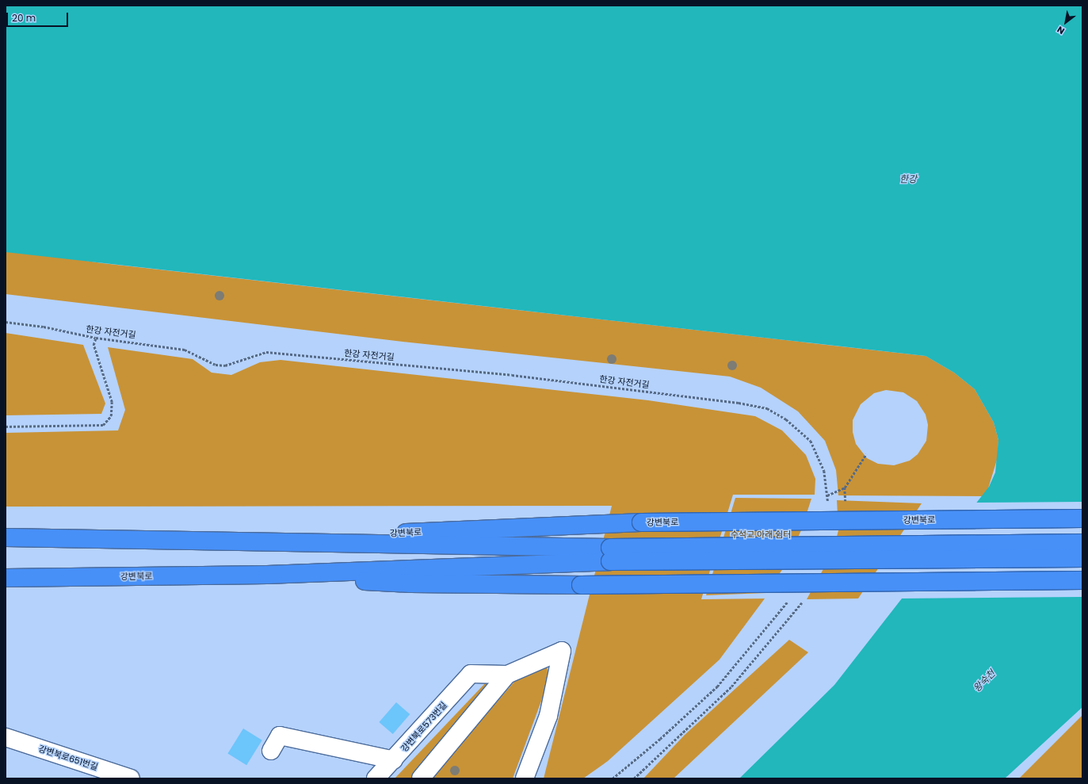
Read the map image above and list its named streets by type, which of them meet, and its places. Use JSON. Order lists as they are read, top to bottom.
{
  "streets": {
    "highway": ["강변북로"],
    "street": ["강변북로573번길", "강변북로651번길"],
    "path": ["한강 자전거길"]
  },
  "water": ["한강", "왕숙천"],
  "parks": ["수석교 아래 쉼터"],
  "scale_bar": "20 m",
  "north": "bottom left"
}
